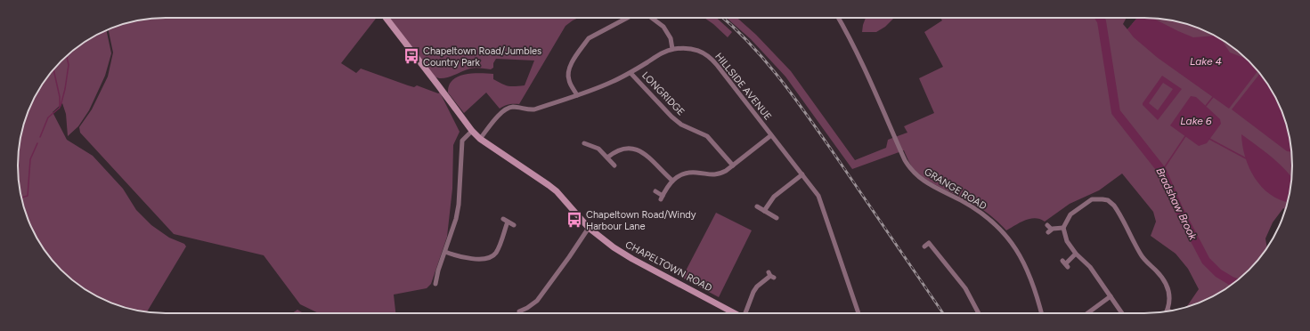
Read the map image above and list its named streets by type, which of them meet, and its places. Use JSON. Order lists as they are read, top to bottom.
{
  "streets": {
    "main road": ["CHAPELTOWN ROAD"],
    "street": ["HILLSIDE AVENUE", "LONGRIDGE", "GRANGE ROAD"]
  },
  "crossings": [
    ["HILLSIDE AVENUE", "LONGRIDGE"],
    ["HILLSIDE AVENUE", "CHAPELTOWN ROAD"]
  ],
  "water": ["Lake 4", "Lake 6", "Bradshaw Brook"],
  "places": {
    "bus stop": ["Chapeltown Road/Jumbles Country Park", "Chapeltown Road/Windy Harbour Lane"]
  }
}
